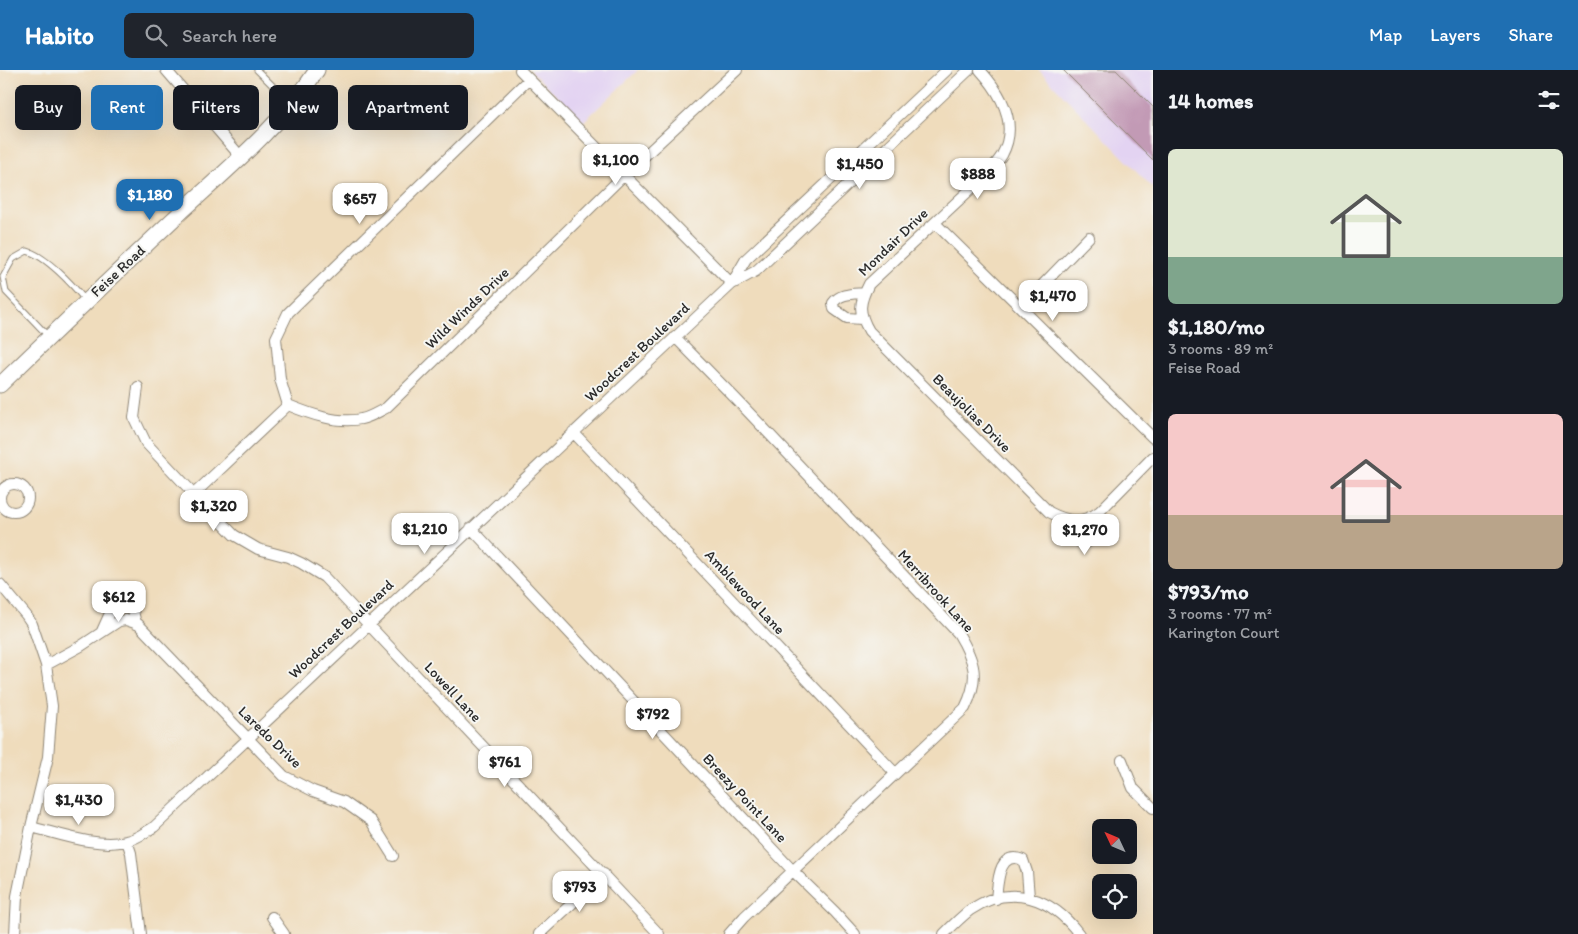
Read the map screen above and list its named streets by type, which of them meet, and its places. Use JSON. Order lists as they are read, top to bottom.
{
  "streets": {
    "main road": ["Feise Road"],
    "street": [
      "Mondair Drive",
      "Wild Winds Drive",
      "Woodcrest Boulevard",
      "Beaujolias Drive",
      "Merribrook Lane",
      "Amblewood Lane",
      "Lowell Lane",
      "Laredo Drive",
      "Breezy Point Lane"
    ]
  },
  "crossings": [
    ["Mondair Drive", "Beaujolias Drive"],
    ["Woodcrest Boulevard", "Merribrook Lane"],
    ["Woodcrest Boulevard", "Amblewood Lane"],
    ["Woodcrest Boulevard", "Lowell Lane"],
    ["Woodcrest Boulevard", "Laredo Drive"],
    ["Woodcrest Boulevard", "Breezy Point Lane"],
    ["Merribrook Lane", "Amblewood Lane"],
    ["Merribrook Lane", "Breezy Point Lane"]
  ],
  "north": "top left",
  "page": {
    "header": "Habito",
    "search": "Search here",
    "nav": ["Map", "Layers", "Share"],
    "heading": "14 homes",
    "chip": [
      "Buy",
      "Rent",
      "Filters",
      "New",
      "Apartment"
    ],
    "list": [
      {
        "name": "$1,180/mo",
        "note": "3 rooms · 89 m² · Feise Road"
      },
      {
        "name": "$793/mo",
        "note": "3 rooms · 77 m² · Karington Court"
      }
    ],
    "price": [
      "$1,100",
      "$1,450",
      "$888",
      "$1,180",
      "$657",
      "$1,470",
      "$1,320",
      "$1,210",
      "$1,270",
      "$612",
      "$792",
      "$761",
      "$1,430",
      "$793"
    ]
  }
}
